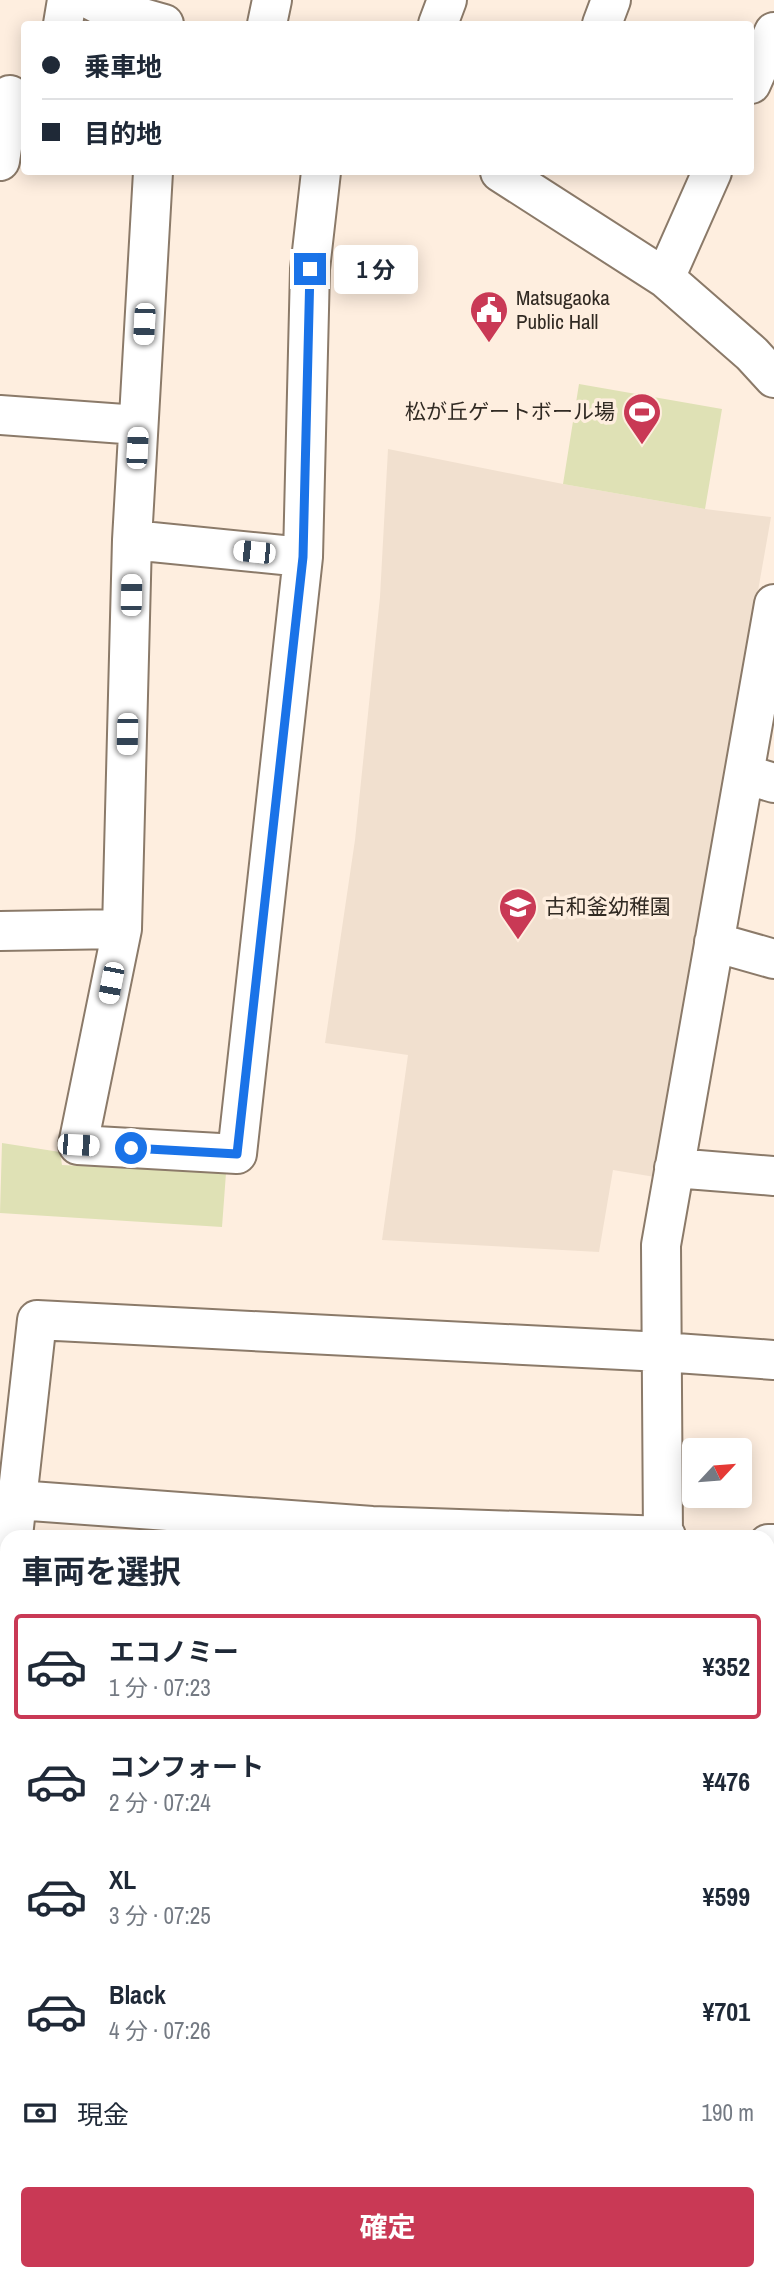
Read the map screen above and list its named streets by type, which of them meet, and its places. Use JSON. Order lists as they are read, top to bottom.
{
  "places": {
    "public building": ["Matsugaoka Public Hall"],
    "sports": ["松が丘ゲートボール場"],
    "school or university": ["古和釜幼稚園"]
  },
  "north": "top right",
  "page": {
    "banner": ["乗車地", "目的地"],
    "bubble": "1 分",
    "heading": "車両を選択",
    "list": [
      {
        "name": "エコノミー",
        "note": "1 分 · 07:23",
        "value": "¥352"
      },
      {
        "name": "コンフォート",
        "note": "2 分 · 07:24",
        "value": "¥476"
      },
      {
        "name": "XL",
        "note": "3 分 · 07:25",
        "value": "¥599"
      },
      {
        "name": "Black",
        "note": "4 分 · 07:26",
        "value": "¥701"
      }
    ],
    "pay": ["現金", "190 m"],
    "buttons": "確定"
  }
}
